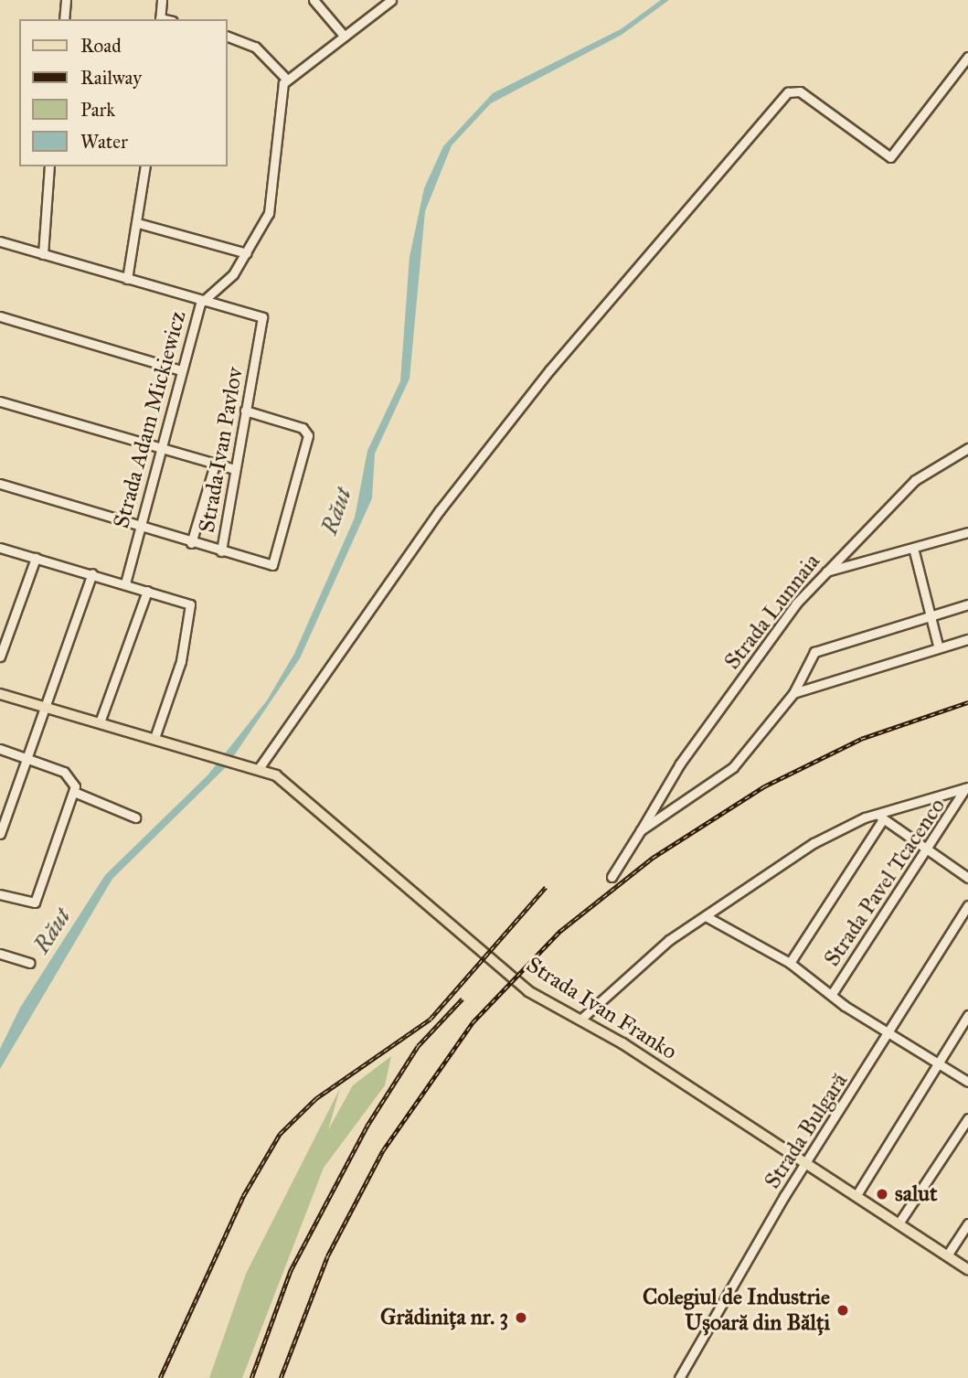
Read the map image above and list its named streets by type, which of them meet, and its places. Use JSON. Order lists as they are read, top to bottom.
{
  "streets": {
    "main road": ["Strada Ivan Franko"],
    "street": [
      "Strada Adam Mickiewicz",
      "Strada Ivan Pavlov",
      "Strada Lunnaia",
      "Strada Pavel Tcacenco",
      "Strada Bulgară"
    ]
  },
  "crossings": [
    ["Strada Adam Mickiewicz", "Strada Ivan Pavlov"],
    ["Strada Ivan Franko", "Strada Bulgară"]
  ],
  "water": ["Răut"],
  "places": ["salut", "Colegiul de Industrie Ușoară din Bălți", "Grădinița nr. 3"],
  "legend": [
    "Road",
    "Railway",
    "Park",
    "Water"
  ]
}
